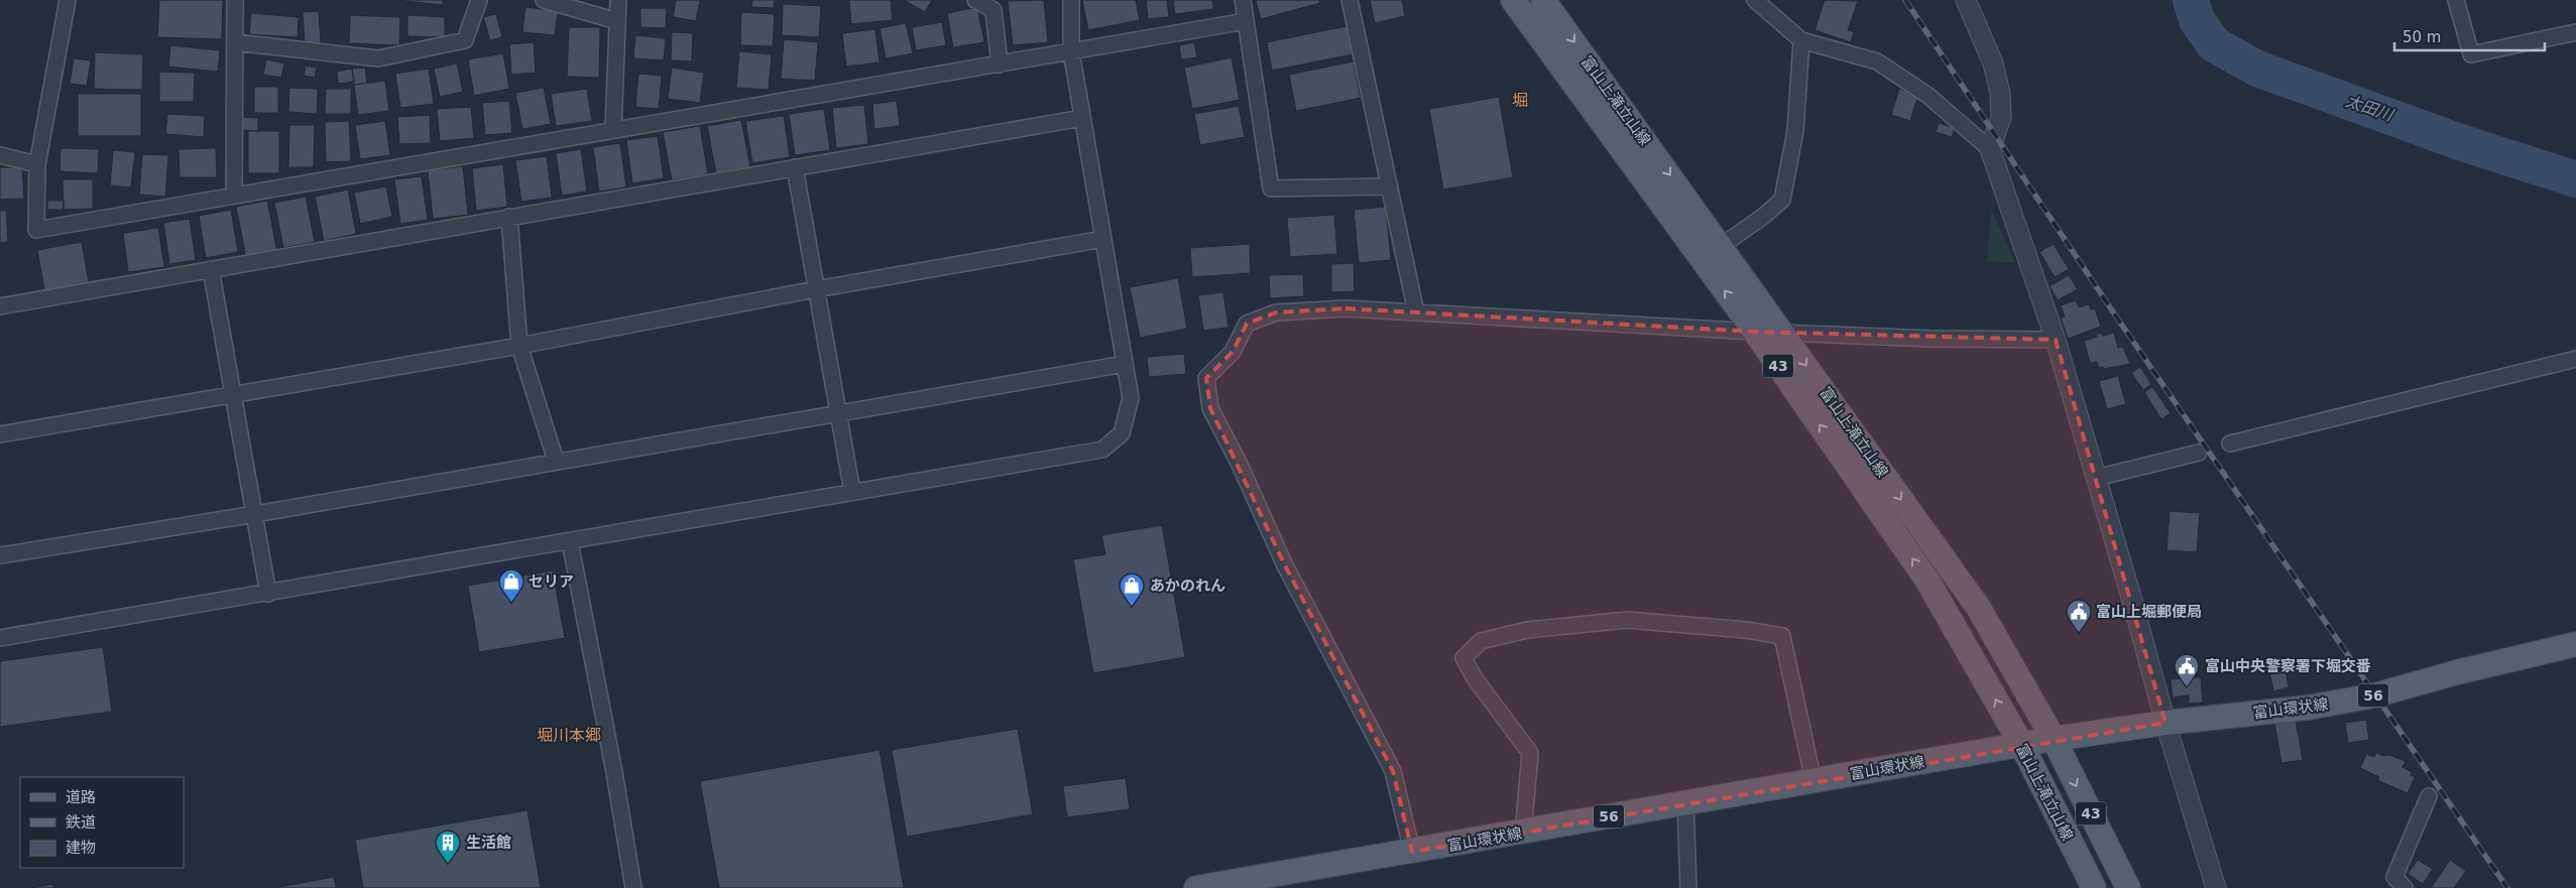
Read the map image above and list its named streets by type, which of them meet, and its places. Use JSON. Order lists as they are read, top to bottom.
{
  "streets": {
    "main road": [
      "富山上滝立山線",
      "43",
      "56",
      "富山環状線"
    ]
  },
  "crossings": [
    ["富山上滝立山線", "富山環状線"]
  ],
  "districts": ["堀", "堀川本郷"],
  "water": ["太田川"],
  "places": {
    "shop": ["セリア", "あかのれん"],
    "public building": ["富山上堀郵便局", "富山中央警察署下堀交番"],
    "building": ["生活館"]
  },
  "legend": ["道路", "鉄道", "建物"],
  "scale_bar": "50 m"
}
